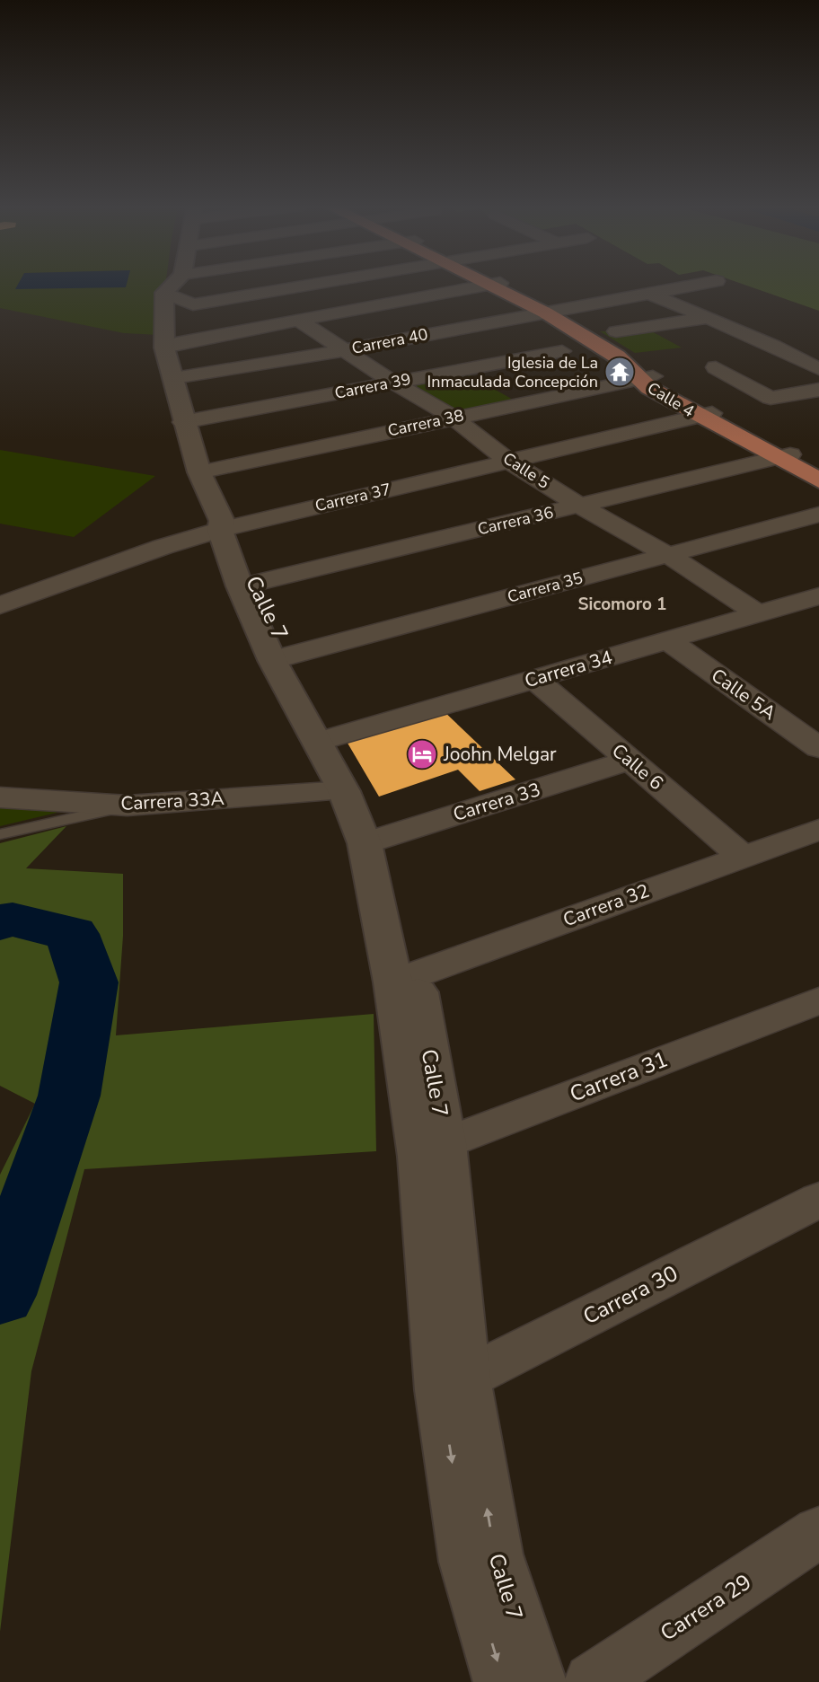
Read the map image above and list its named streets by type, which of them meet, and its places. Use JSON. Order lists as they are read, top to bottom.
{
  "streets": {
    "main road": ["Calle 4"],
    "street": [
      "Carrera 40",
      "Carrera 39",
      "Carrera 38",
      "Calle 5",
      "Carrera 37",
      "Carrera 36",
      "Carrera 35",
      "Calle 7",
      "Carrera 34",
      "Calle 5A",
      "Calle 6",
      "Carrera 33A",
      "Carrera 33",
      "Carrera 32",
      "Carrera 31",
      "Carrera 30",
      "Carrera 29"
    ]
  },
  "crossings": [
    ["Carrera 40", "Calle 4"],
    ["Carrera 40", "Calle 5"],
    ["Carrera 40", "Calle 7"],
    ["Carrera 39", "Calle 5"],
    ["Carrera 39", "Calle 7"],
    ["Calle 4", "Carrera 38"],
    ["Calle 4", "Carrera 37"],
    ["Calle 4", "Carrera 36"],
    ["Carrera 38", "Calle 5"],
    ["Carrera 38", "Calle 7"],
    ["Calle 5", "Carrera 37"],
    ["Calle 5", "Carrera 36"],
    ["Calle 5", "Carrera 35"],
    ["Calle 5", "Carrera 34"],
    ["Carrera 37", "Calle 7"],
    ["Carrera 36", "Calle 7"],
    ["Carrera 35", "Calle 7"],
    ["Calle 7", "Carrera 34"],
    ["Calle 7", "Carrera 33A"],
    ["Calle 7", "Carrera 33"],
    ["Calle 7", "Carrera 32"],
    ["Calle 7", "Carrera 31"],
    ["Calle 7", "Carrera 30"],
    ["Carrera 34", "Calle 5A"],
    ["Carrera 34", "Calle 6"],
    ["Calle 6", "Carrera 33"],
    ["Calle 6", "Carrera 32"]
  ],
  "districts": ["Sicomoro 1"],
  "places": {
    "temple": ["Iglesia de La Inmaculada Concepción"],
    "hotel": ["Joohn Melgar"]
  }
}
